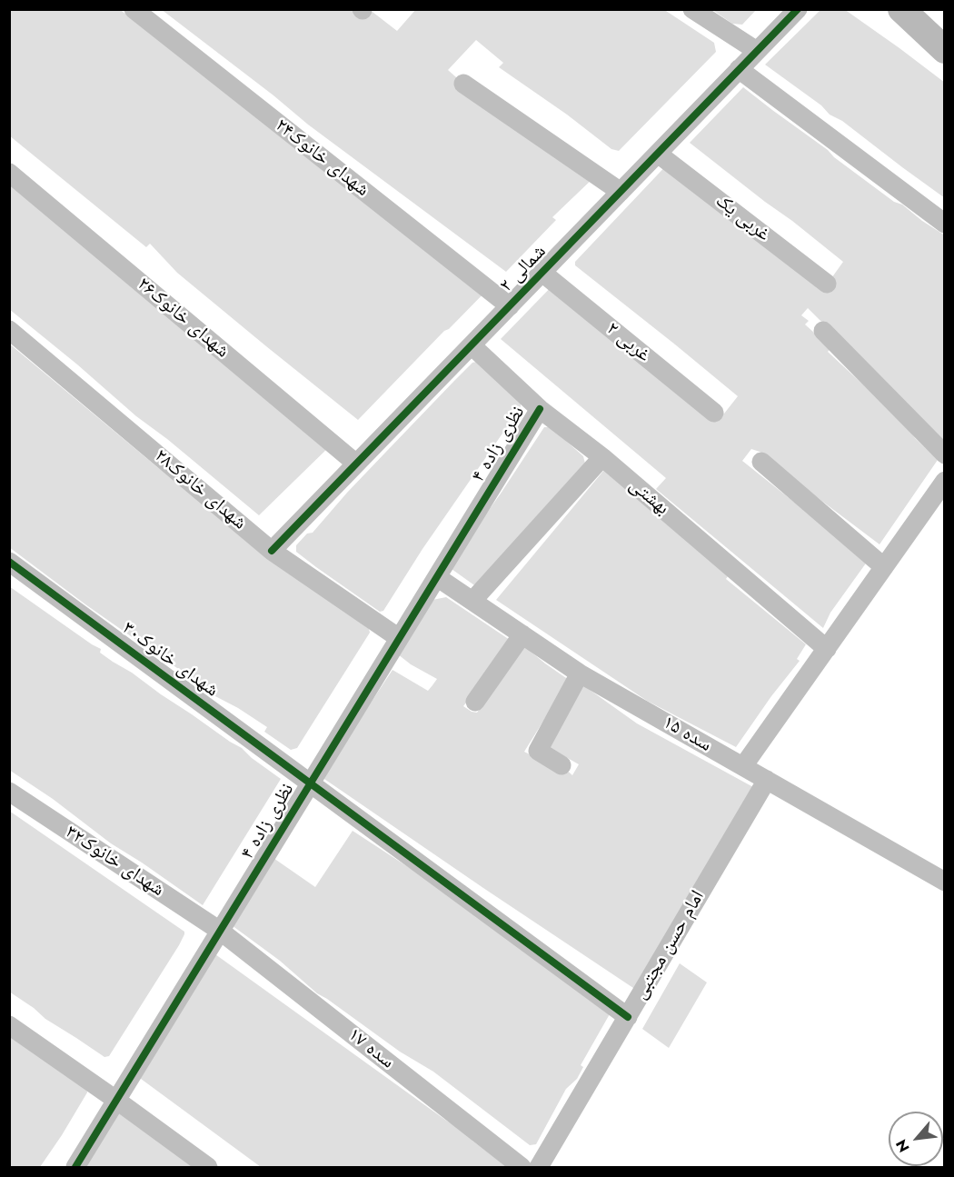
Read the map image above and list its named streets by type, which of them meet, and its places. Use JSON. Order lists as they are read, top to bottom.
{
  "streets": {
    "street": [
      "شهدای خانوک۲۴",
      "غربی یک",
      "شمالی ۲",
      "شهدای خانوک۲۶",
      "۲ غربی",
      "نظری زاده ۴",
      "شهدای خانوک۲۸",
      "بهشتی",
      "شهدای خانوک۳۰",
      "سده ۱۵",
      "شهدای خانوک۳۲",
      "امام حسن مجتبی",
      "سده ۱۷"
    ]
  },
  "crossings": [
    ["شهدای خانوک۲۴", "شمالی ۲"],
    ["غربی یک", "شمالی ۲"],
    ["شمالی ۲", "شهدای خانوک۲۶"],
    ["شمالی ۲", "۲ غربی"],
    ["شمالی ۲", "شهدای خانوک۲۸"],
    ["شمالی ۲", "بهشتی"],
    ["نظری زاده ۴", "شهدای خانوک۲۸"],
    ["نظری زاده ۴", "بهشتی"],
    ["نظری زاده ۴", "شهدای خانوک۳۰"],
    ["نظری زاده ۴", "سده ۱۵"],
    ["نظری زاده ۴", "شهدای خانوک۳۲"],
    ["نظری زاده ۴", "سده ۱۷"],
    ["شهدای خانوک۳۰", "امام حسن مجتبی"],
    ["سده ۱۵", "امام حسن مجتبی"],
    ["شهدای خانوک۳۲", "سده ۱۷"]
  ],
  "north": "bottom left"
}
